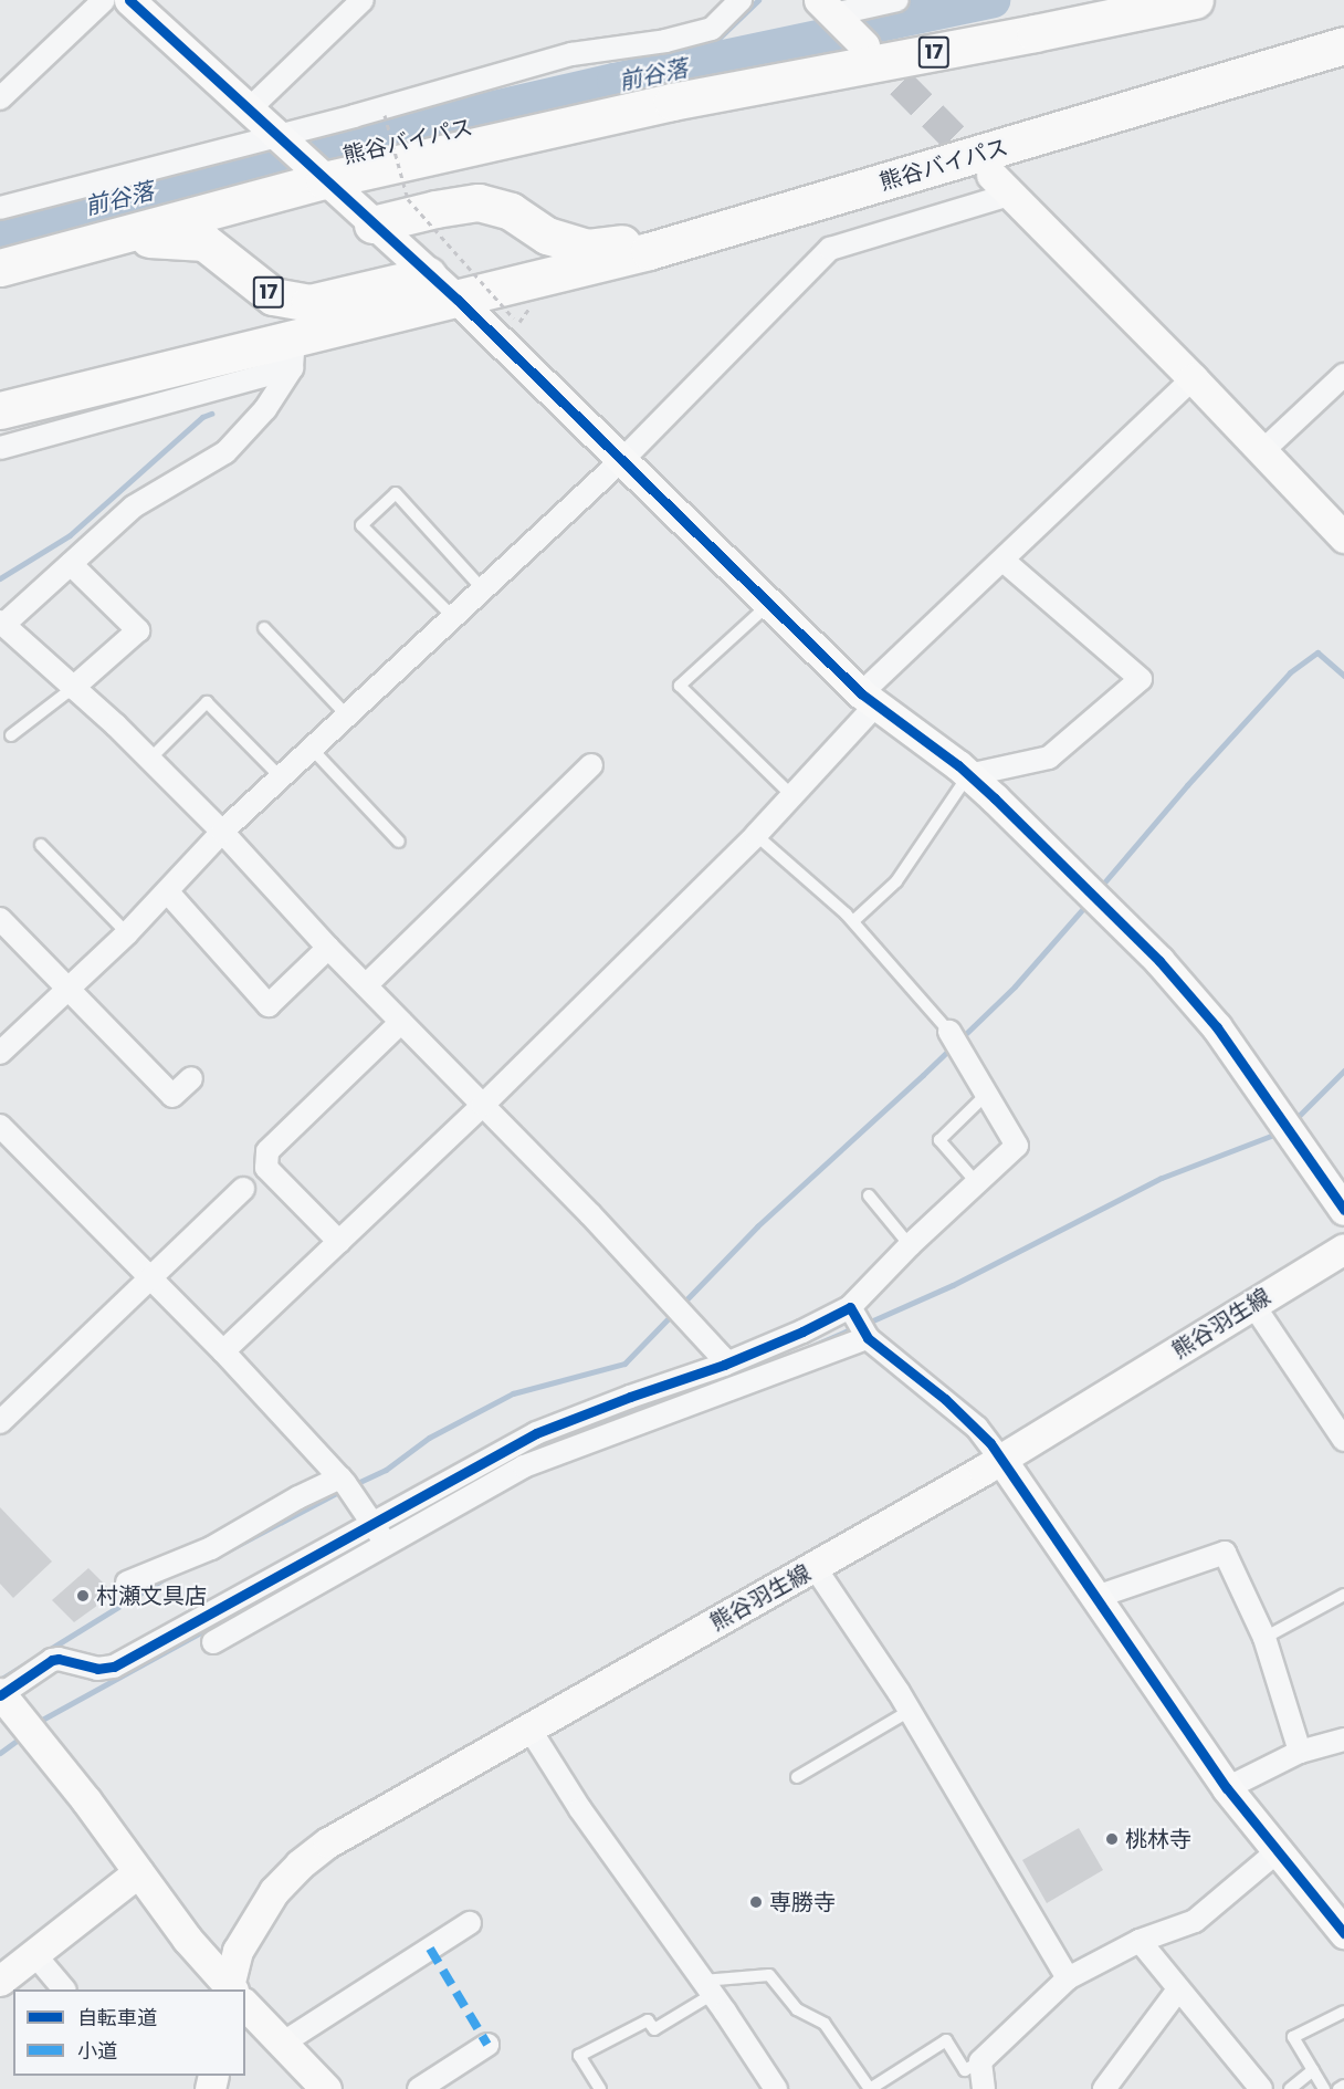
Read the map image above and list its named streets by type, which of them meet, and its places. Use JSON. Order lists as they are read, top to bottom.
{
  "streets": {
    "highway": ["17", "熊谷バイパス"],
    "street": ["熊谷羽生線"]
  },
  "crossings": [
    ["17", "熊谷バイパス"]
  ],
  "water": ["前谷落"],
  "places": ["村瀬文具店", "桃林寺", "専勝寺"],
  "legend": ["自転車道", "小道"]
}
